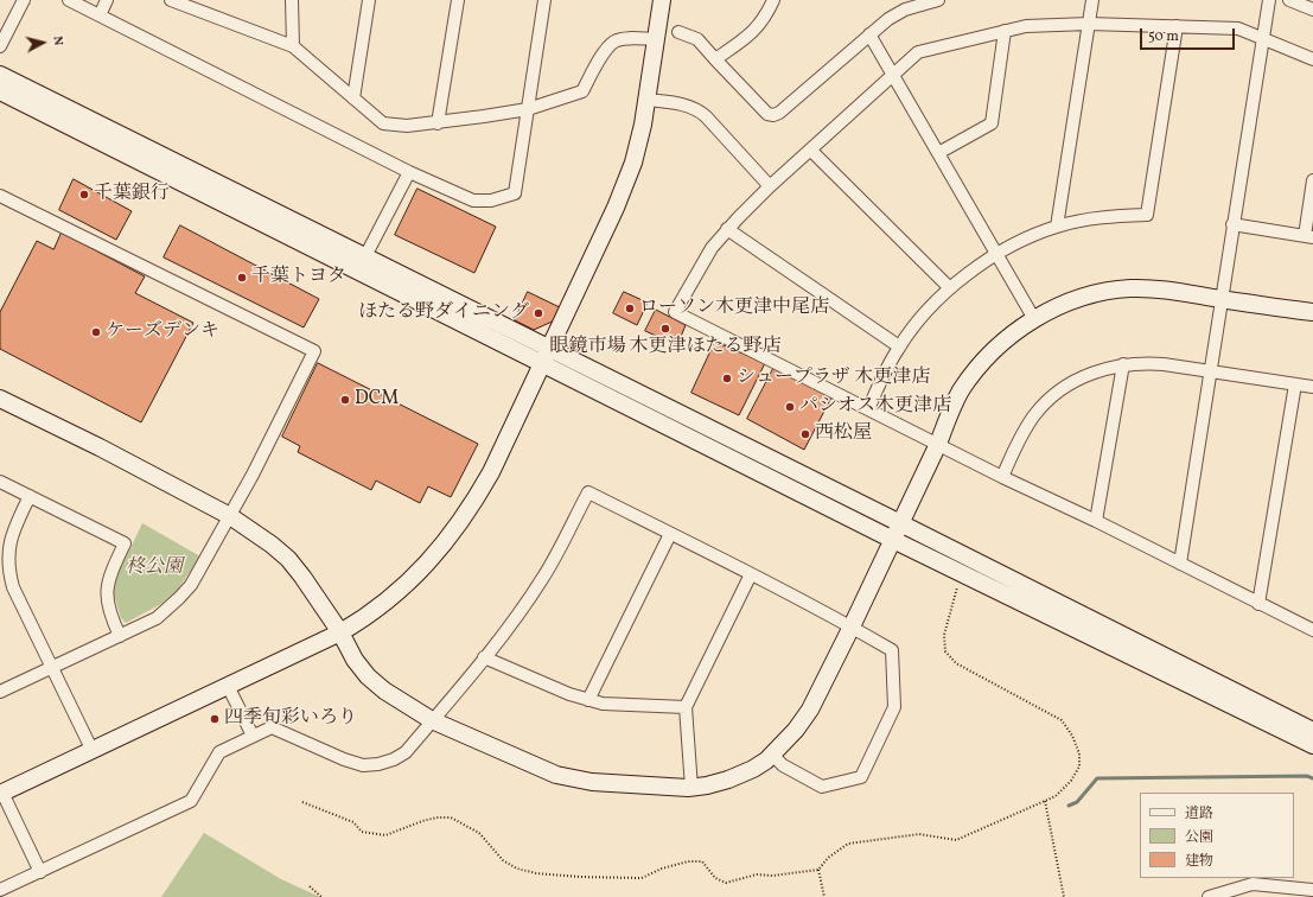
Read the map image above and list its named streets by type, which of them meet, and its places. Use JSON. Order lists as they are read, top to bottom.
{
  "parks": ["柊公園"],
  "places": [
    "千葉銀行",
    "千葉トヨタ",
    "ローソン木更津中尾店",
    "ほたる野ダイニング",
    "眼鏡市場 木更津ほたる野店",
    "ケーズデンキ",
    "シュープラザ 木更津店",
    "DCM",
    "パシオス木更津店",
    "西松屋",
    "四季旬彩いろり"
  ],
  "legend": ["道路", "公園", "建物"],
  "scale_bar": "50 m",
  "north": "right"
}
